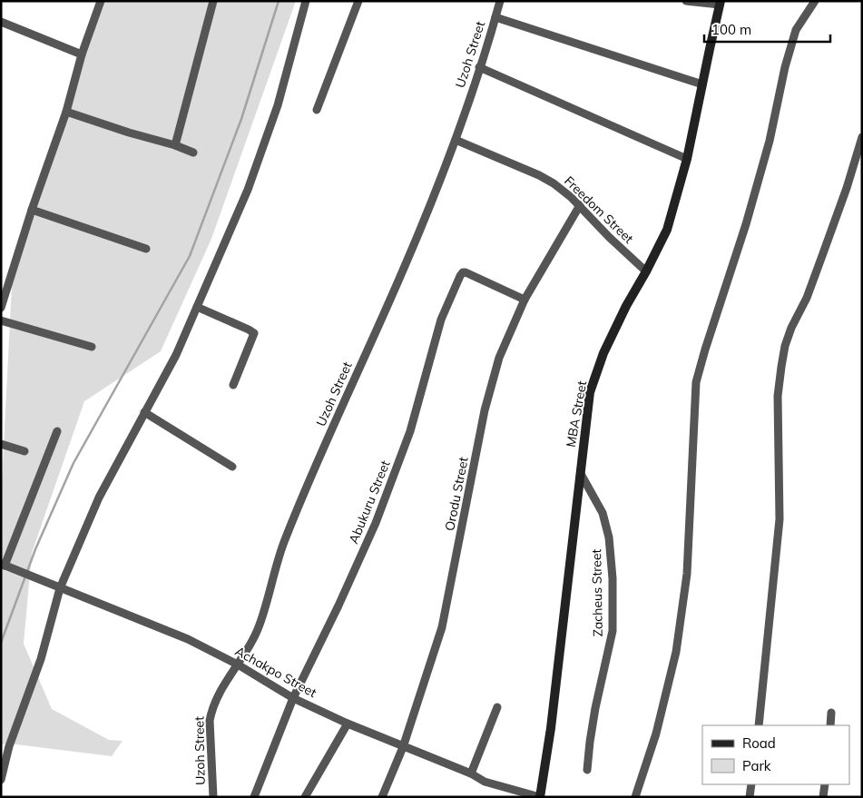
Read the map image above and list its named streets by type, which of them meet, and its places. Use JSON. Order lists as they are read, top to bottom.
{
  "streets": {
    "street": [
      "Uzoh Street",
      "Freedom Street",
      "MBA Street",
      "Orodu Street",
      "Abukuru Street",
      "Zacheus Street",
      "Achakpo Street"
    ]
  },
  "crossings": [
    ["Uzoh Street", "Freedom Street"],
    ["Uzoh Street", "Achakpo Street"],
    ["Freedom Street", "MBA Street"],
    ["Freedom Street", "Orodu Street"],
    ["MBA Street", "Zacheus Street"],
    ["MBA Street", "Achakpo Street"],
    ["Orodu Street", "Abukuru Street"],
    ["Orodu Street", "Achakpo Street"],
    ["Abukuru Street", "Achakpo Street"]
  ],
  "legend": ["Road", "Park"],
  "scale_bar": "100 m"
}
